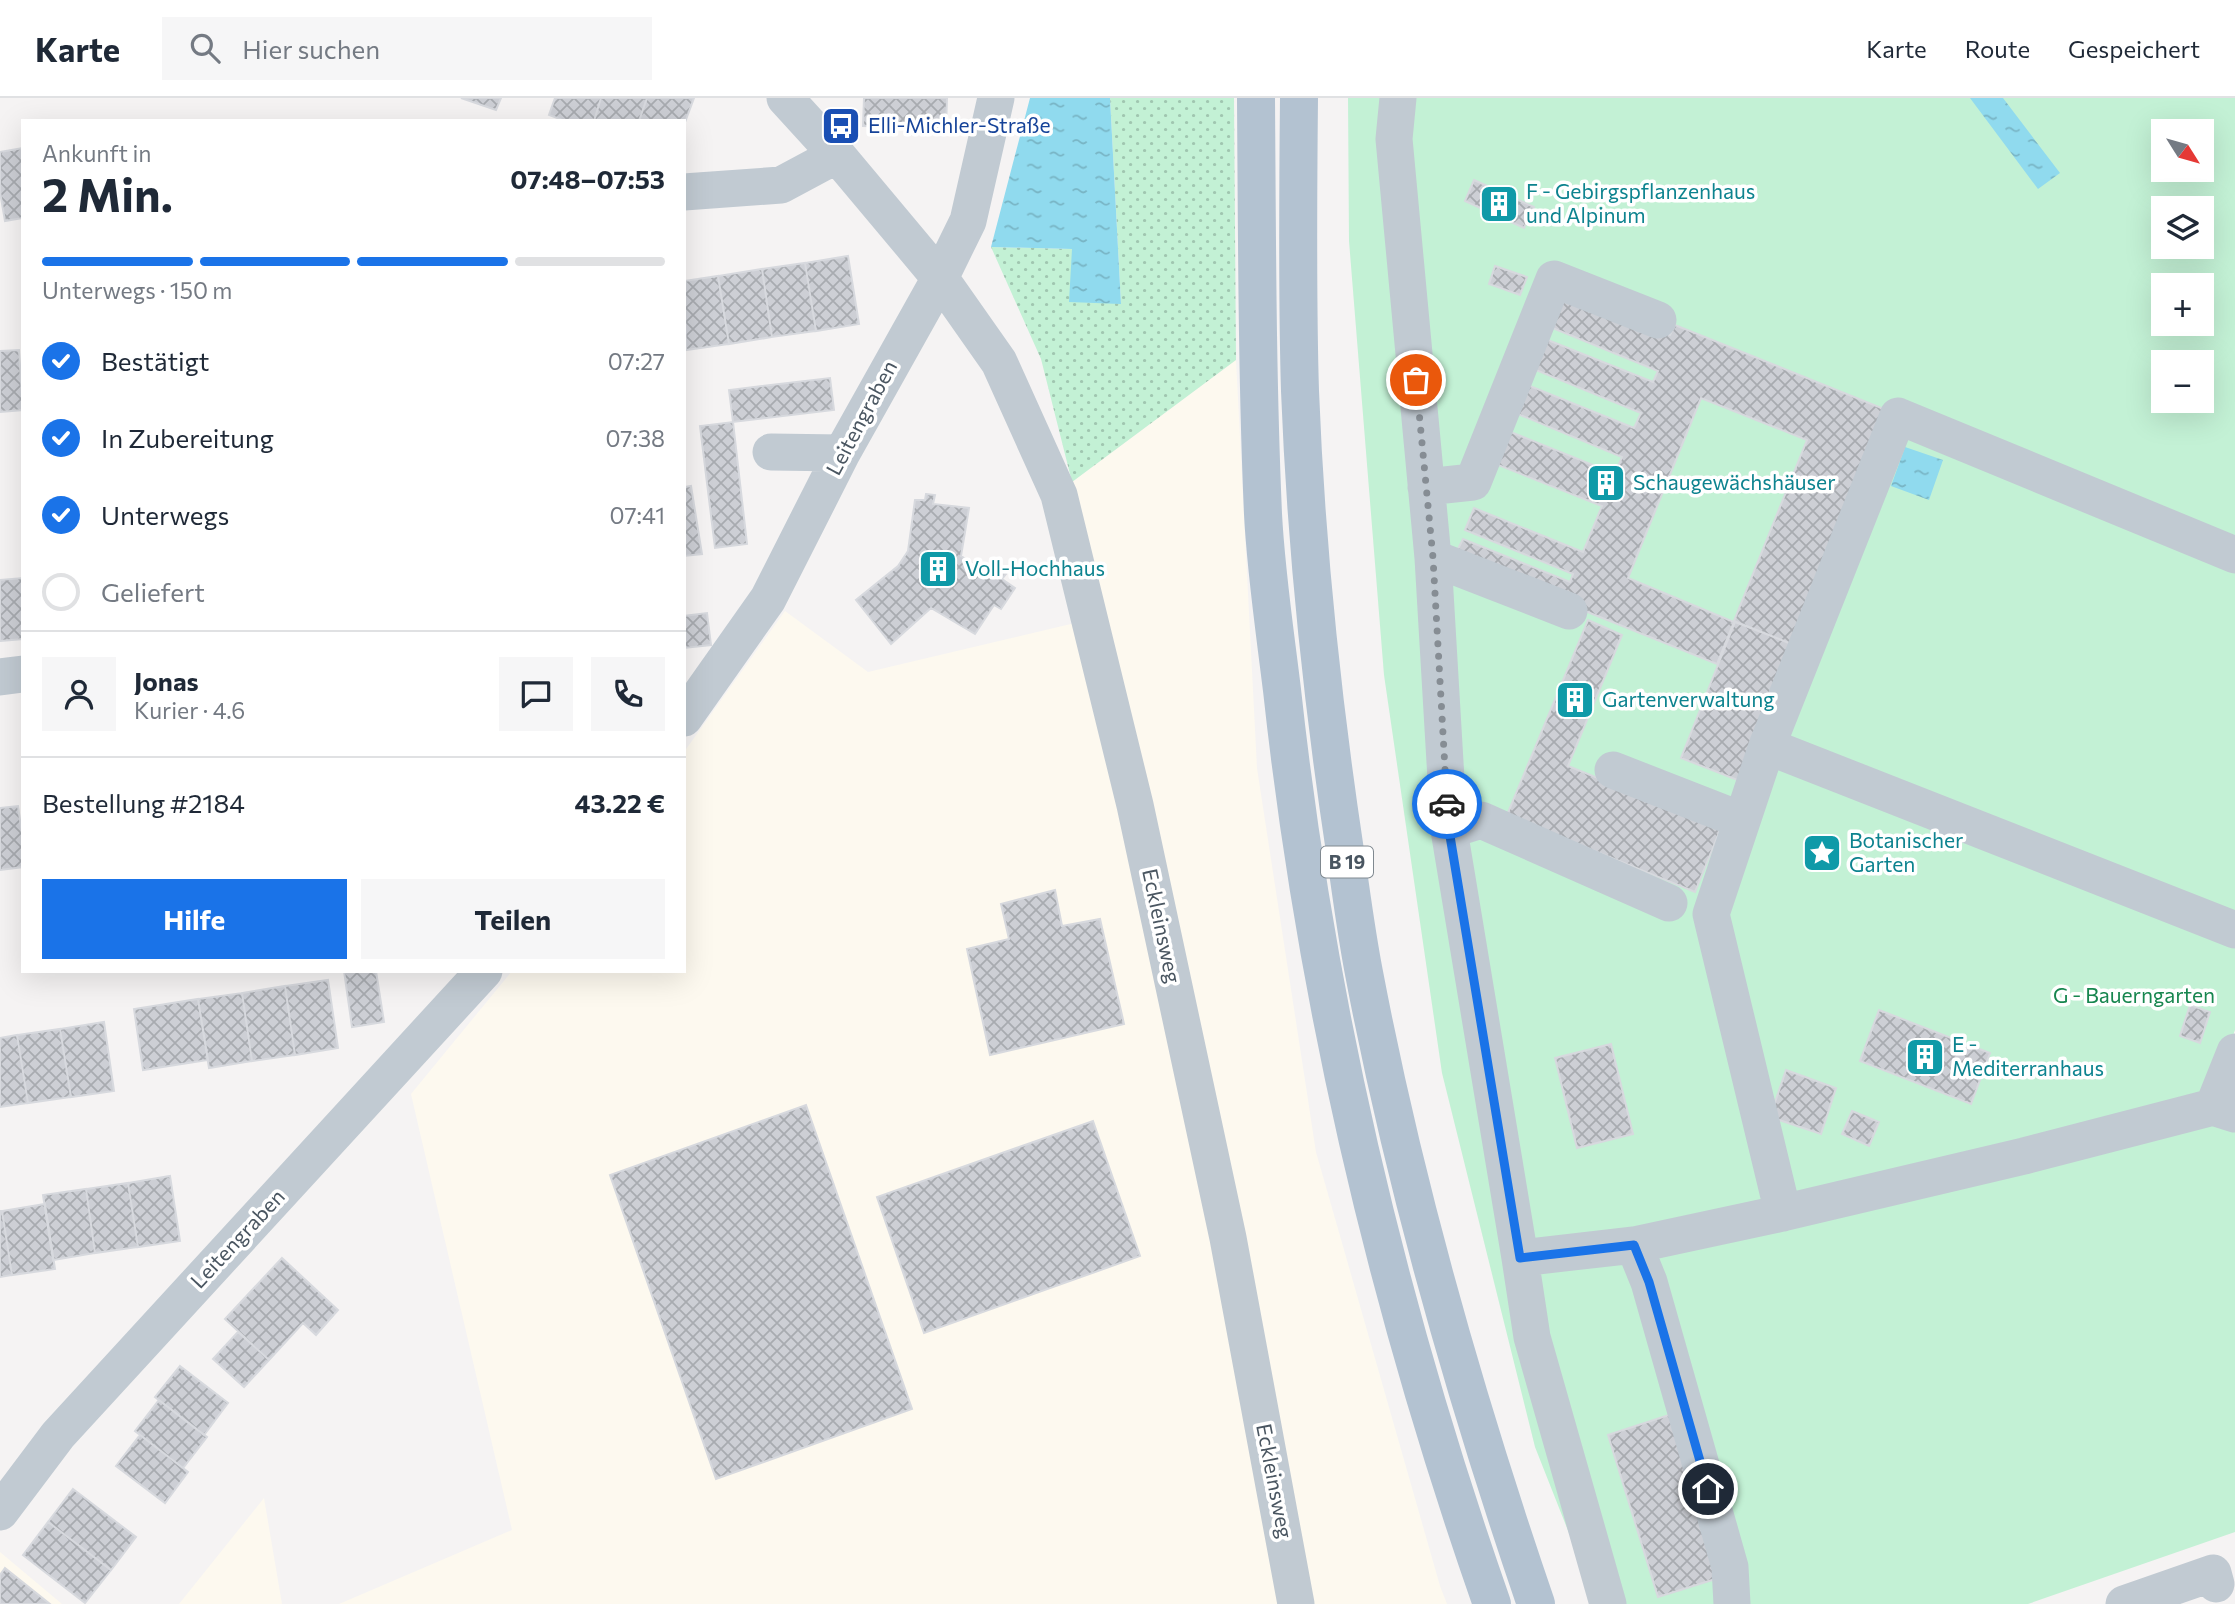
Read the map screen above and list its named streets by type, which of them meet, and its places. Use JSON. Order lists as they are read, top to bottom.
{
  "streets": {
    "main road": ["B 19"],
    "street": ["Leitengraben", "Eckleinsweg"]
  },
  "crossings": [
    ["Leitengraben", "Eckleinsweg"]
  ],
  "parks": ["G - Bauerngarten"],
  "places": {
    "bus stop": ["Elli-Michler-Straße"],
    "building": [
      "F - Gebirgspflanzenhaus und Alpinum",
      "Schaugewächshäuser",
      "Voll-Hochhaus",
      "Gartenverwaltung",
      "E - Mediterranhaus"
    ],
    "place": ["Botanischer Garten"]
  },
  "north": "bottom right",
  "page": {
    "header": "Karte",
    "search": "Hier suchen",
    "nav": ["Karte", "Route", "Gespeichert"],
    "map_buttons": ["+", "−"],
    "heading": ["2 Min.", "Ankunft in", "07:48–07:53"],
    "panel": [
      "Jonas",
      "Kurier · 4.6",
      "Bestellung #2184",
      "43.22 €"
    ],
    "bar": "Unterwegs · 150 m",
    "list": [
      ["Bestätigt", "07:27"],
      ["In Zubereitung", "07:38"],
      ["Unterwegs", "07:41"],
      "Geliefert"
    ],
    "buttons": ["Hilfe", "Teilen"]
  }
}
